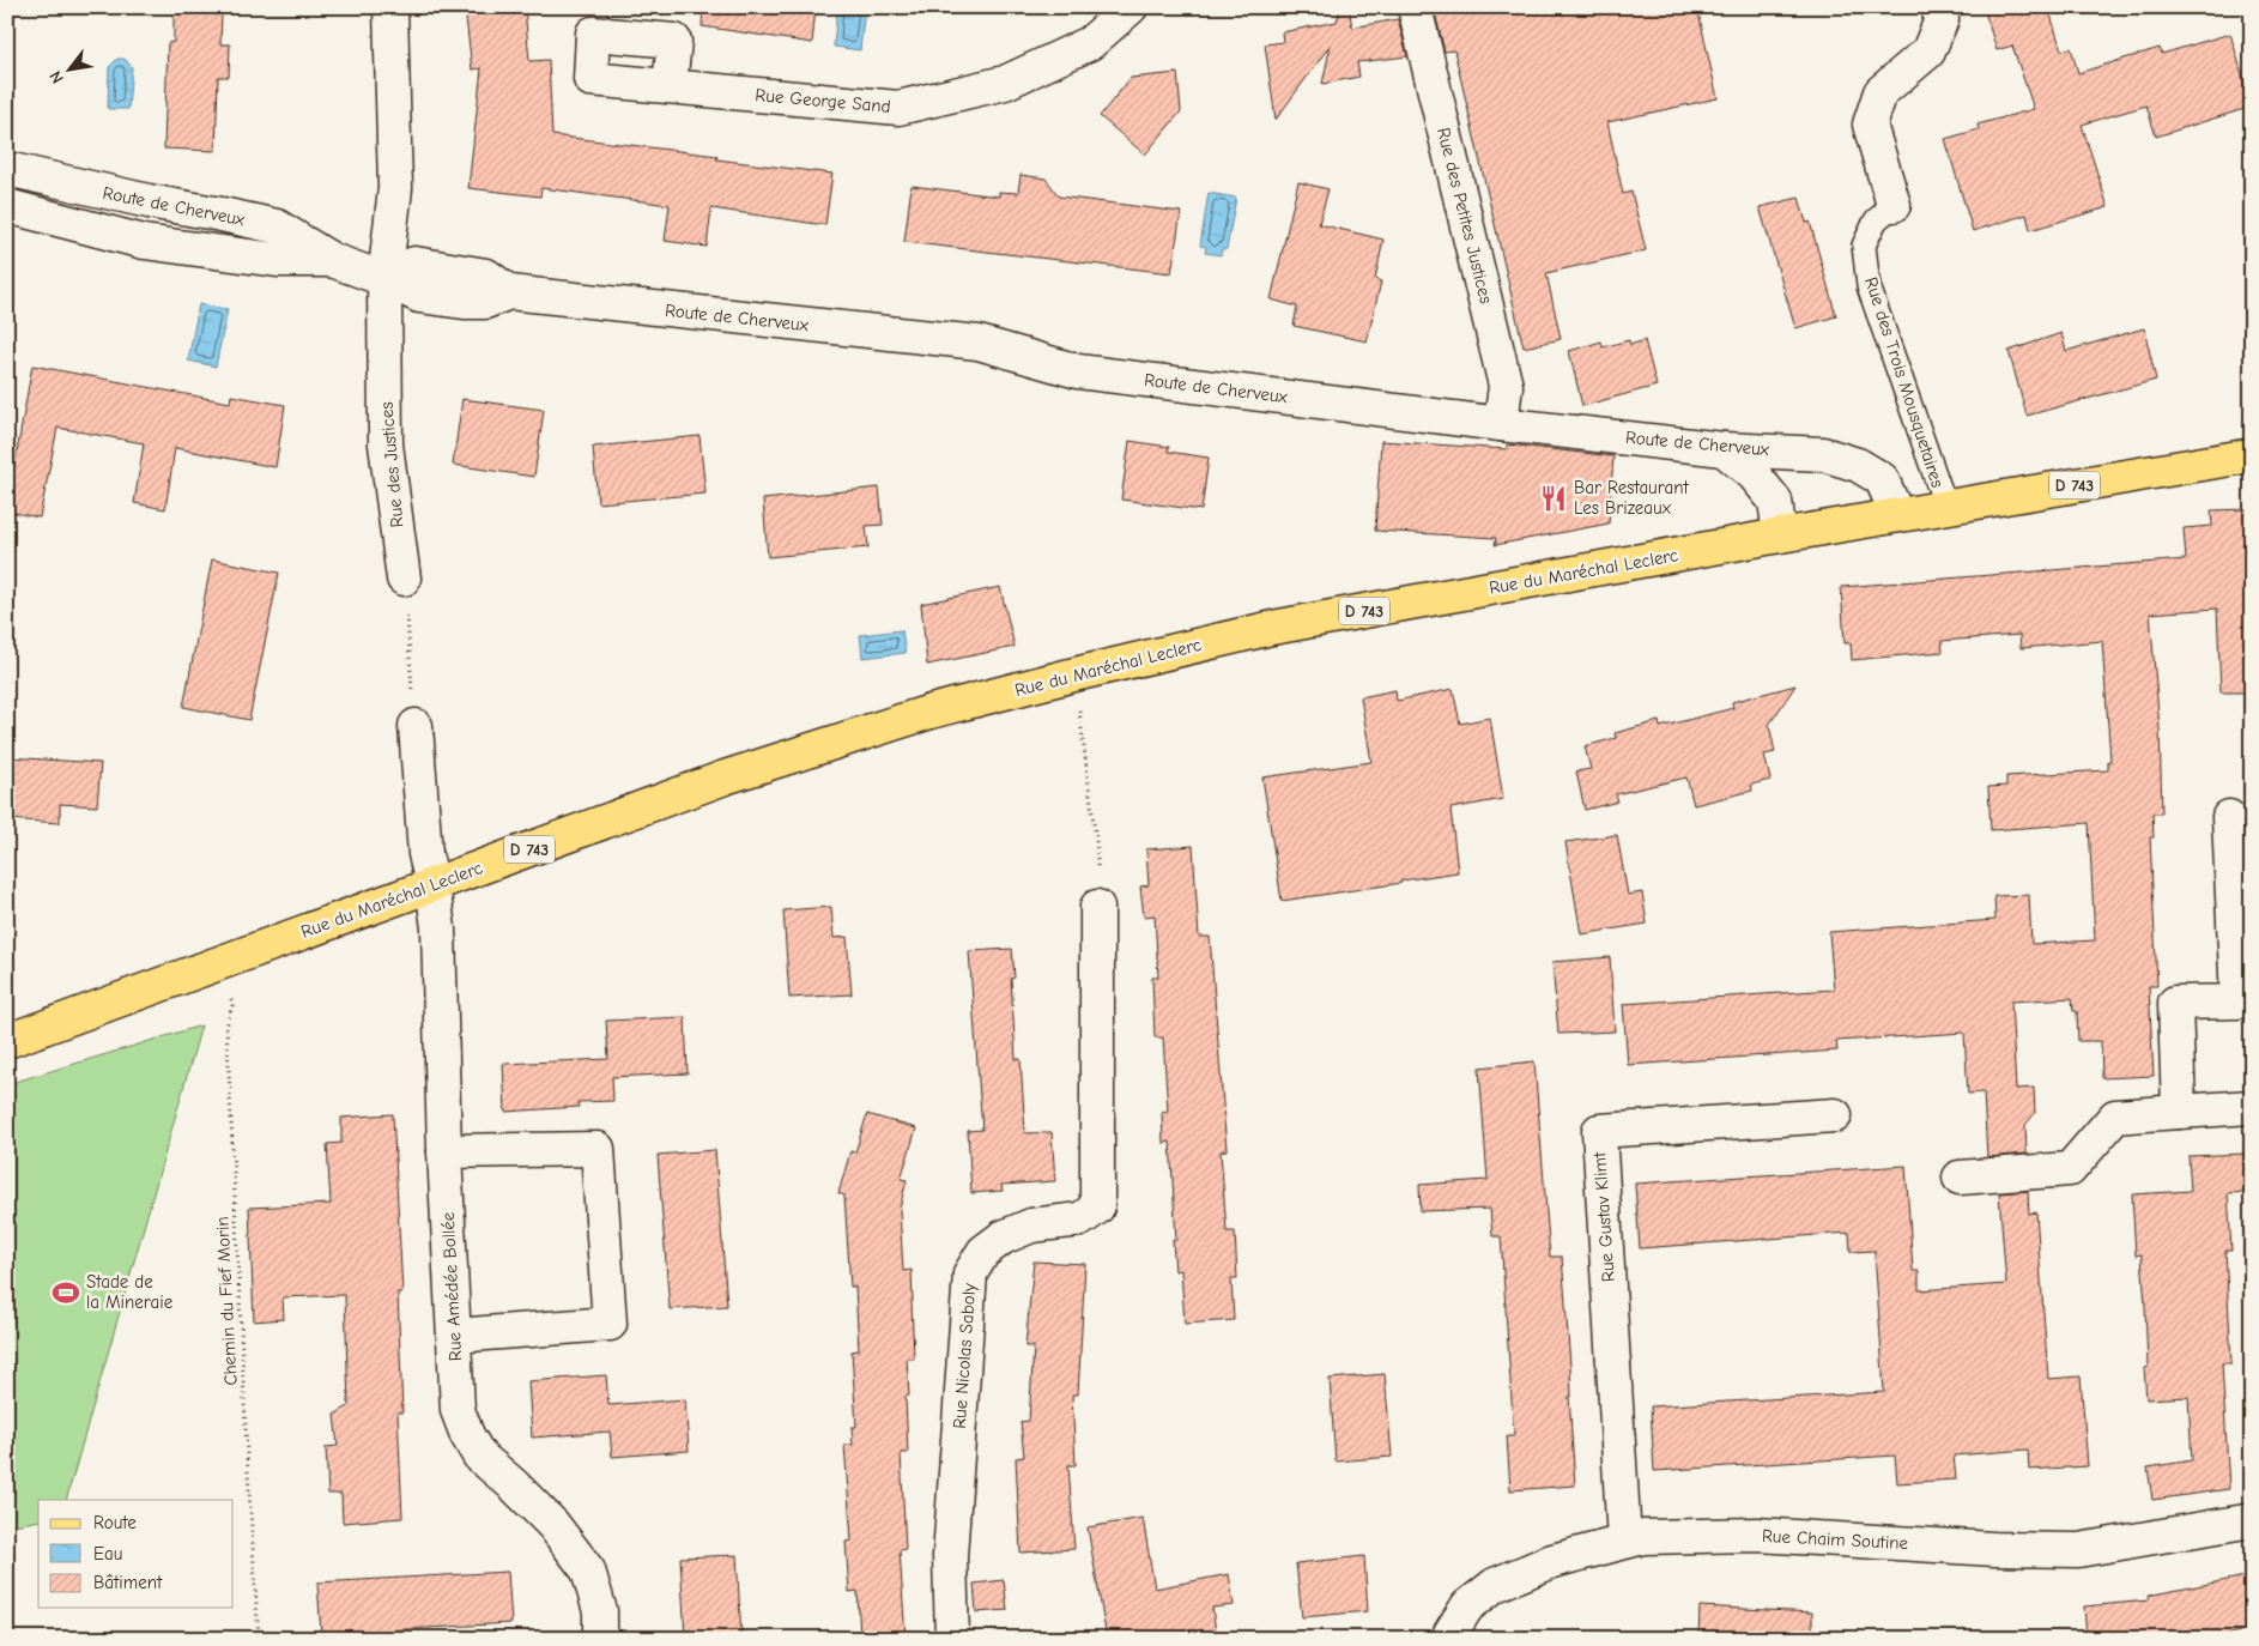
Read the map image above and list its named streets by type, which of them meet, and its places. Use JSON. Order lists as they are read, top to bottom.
{
  "streets": {
    "main road": ["D 743", "Rue du Maréchal Leclerc"],
    "street": [
      "Rue George Sand",
      "Route de Cherveux",
      "Rue des Petites Justices",
      "Rue des Trois Mousquetaires",
      "Rue des Justices",
      "Rue Gustav Klimt",
      "Rue Amédée Bollée",
      "Rue Nicolas Saboly",
      "Rue Chaim Soutine"
    ],
    "path": ["Chemin du Fief Morin"]
  },
  "crossings": [
    ["Route de Cherveux", "Rue des Petites Justices"],
    ["Route de Cherveux", "Rue des Justices"],
    ["Route de Cherveux", "Rue du Maréchal Leclerc"],
    ["Rue des Trois Mousquetaires", "Rue du Maréchal Leclerc"],
    ["Rue du Maréchal Leclerc", "Rue Amédée Bollée"],
    ["Rue du Maréchal Leclerc", "Chemin du Fief Morin"],
    ["Rue Gustav Klimt", "Rue Chaim Soutine"]
  ],
  "places": {
    "restaurant": ["Bar Restaurant Les Brizeaux"],
    "sports": ["Stade de la Mineraie"]
  },
  "legend": ["Route", "Eau", "Bâtiment"],
  "north": "bottom left"
}
